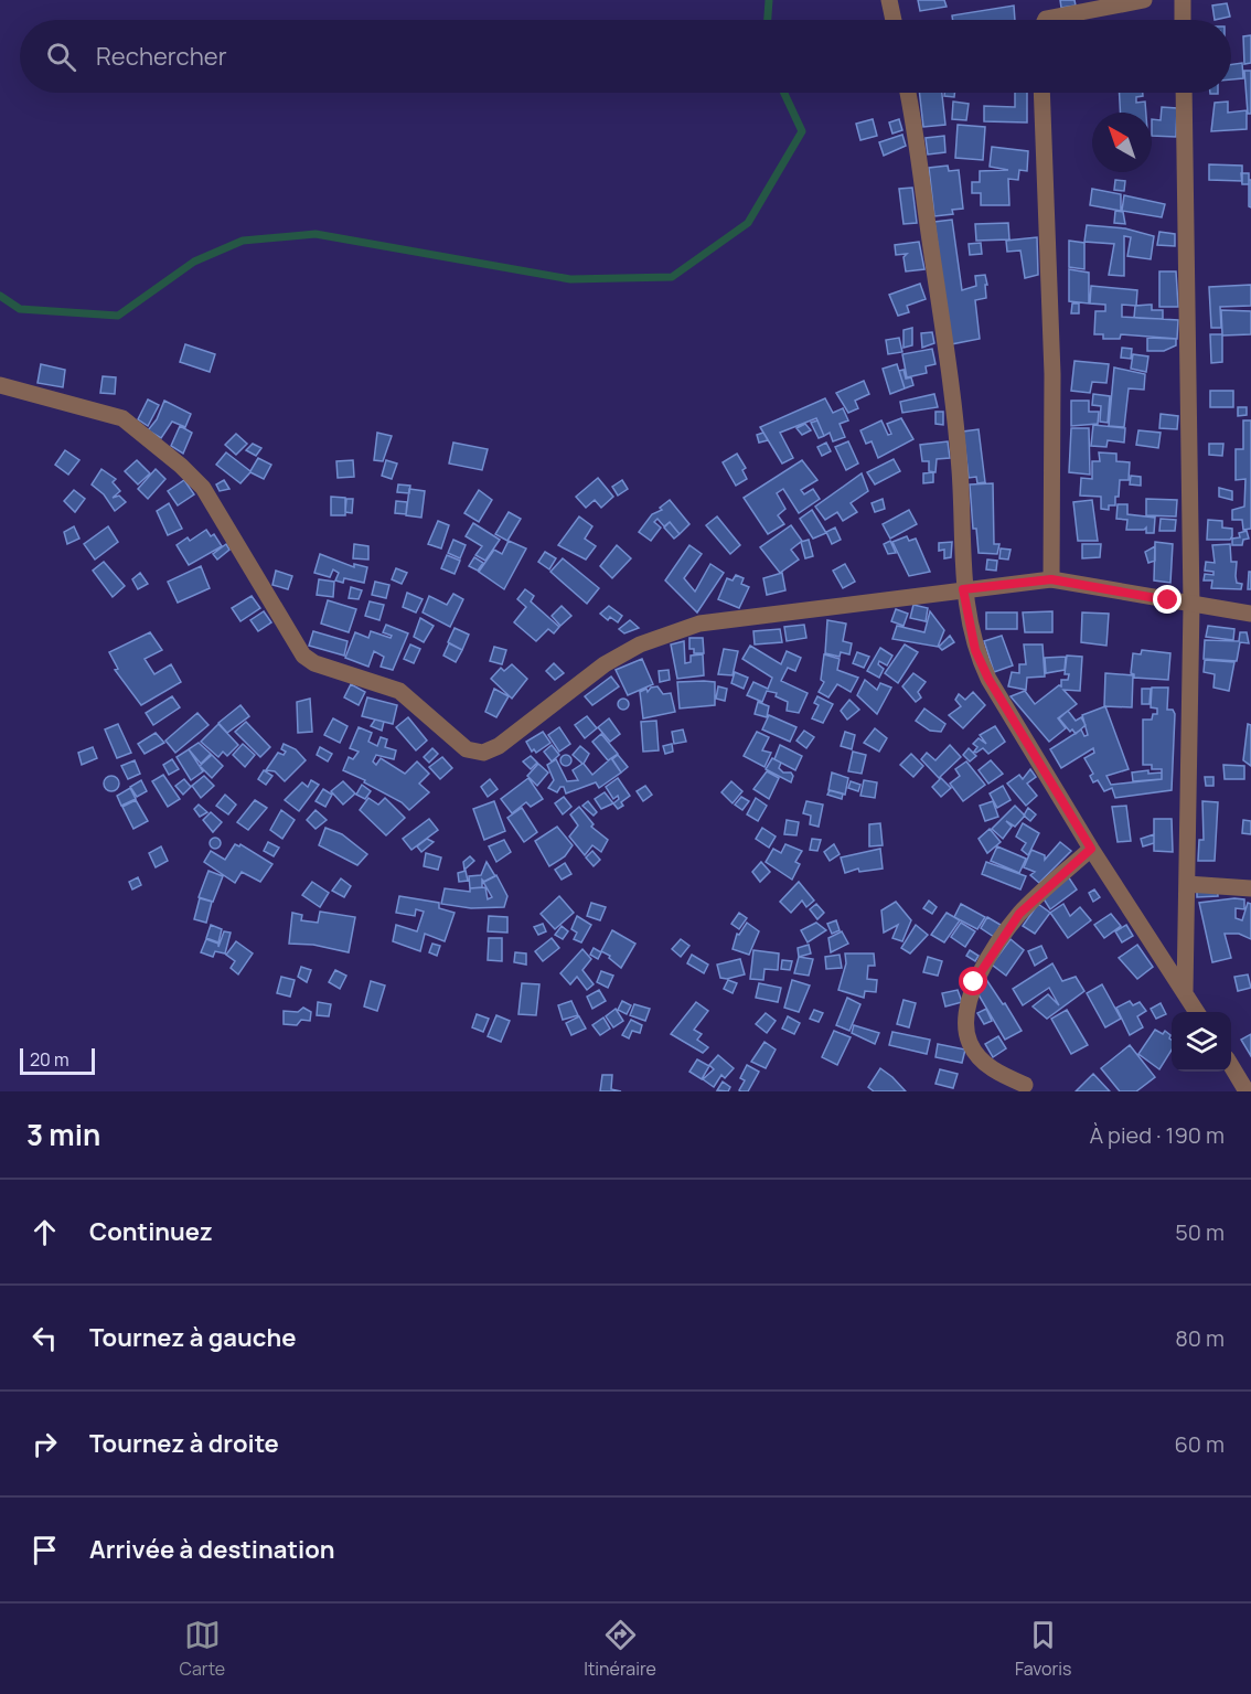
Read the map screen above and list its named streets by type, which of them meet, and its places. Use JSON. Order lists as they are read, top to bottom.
{
  "scale_bar": "20 m",
  "north": "top left",
  "page": {
    "search": "Rechercher",
    "scale": "20 m",
    "heading": ["3 min", "À pied · 190 m"],
    "list": [
      ["Continuez", "50 m"],
      ["Tournez à gauche", "80 m"],
      ["Tournez à droite", "60 m"],
      "Arrivée à destination"
    ],
    "nav": ["Carte", "Itinéraire", "Favoris"]
  }
}
